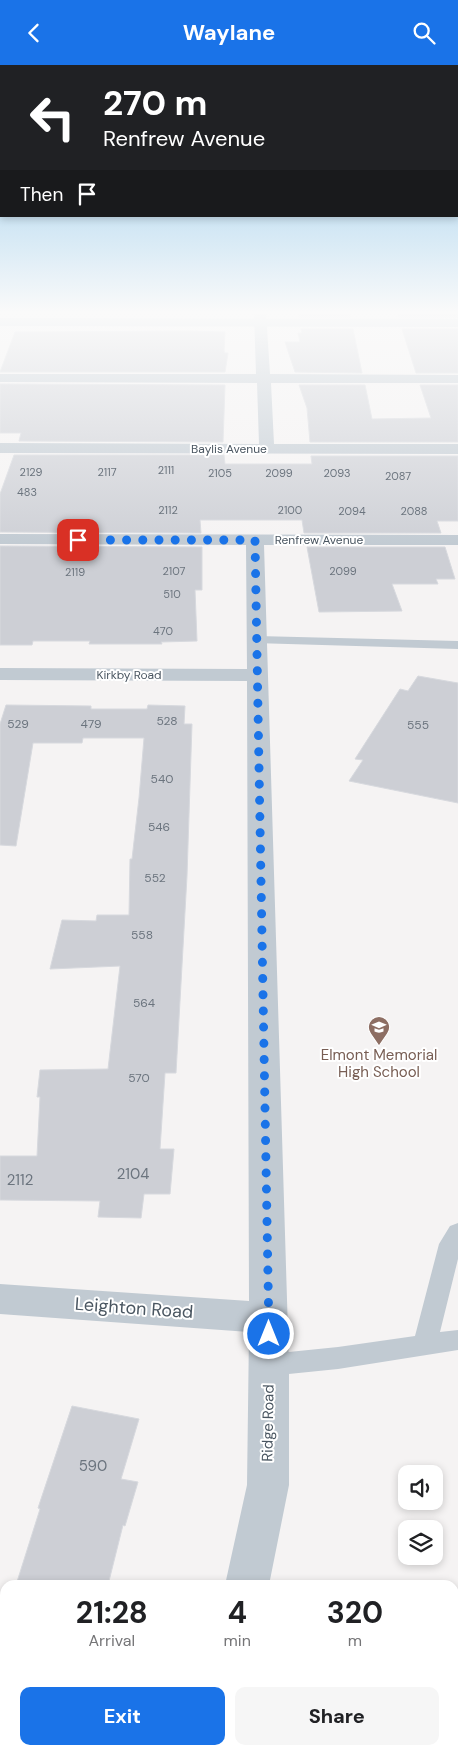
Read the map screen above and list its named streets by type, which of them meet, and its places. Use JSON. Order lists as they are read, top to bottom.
{
  "streets": {
    "street": [
      "Baylis Avenue",
      "Renfrew Avenue",
      "Kirkby Road",
      "Leighton Road",
      "Ridge Road"
    ]
  },
  "crossings": [
    ["Renfrew Avenue", "Ridge Road"],
    ["Kirkby Road", "Ridge Road"],
    ["Leighton Road", "Ridge Road"]
  ],
  "places": {
    "school or university": ["Elmont Memorial High School"]
  },
  "house_numbers": [
    "2111",
    "2129",
    "2117",
    "2105",
    "2099",
    "2093",
    "2087",
    "483",
    "2112",
    "2100",
    "2094",
    "2088",
    "2107",
    "2099",
    "2119",
    "510",
    "470",
    "528",
    "529",
    "479",
    "555",
    "540",
    "546",
    "552",
    "558",
    "564",
    "570",
    "2104",
    "2112",
    "590"
  ],
  "page": {
    "header": "Waylane",
    "turn": ["270 m", "Renfrew Avenue"],
    "then": "Then",
    "eta": [
      "21:28",
      "Arrival",
      "4",
      "min",
      "320",
      "m"
    ],
    "buttons": ["Exit", "Share"]
  }
}
